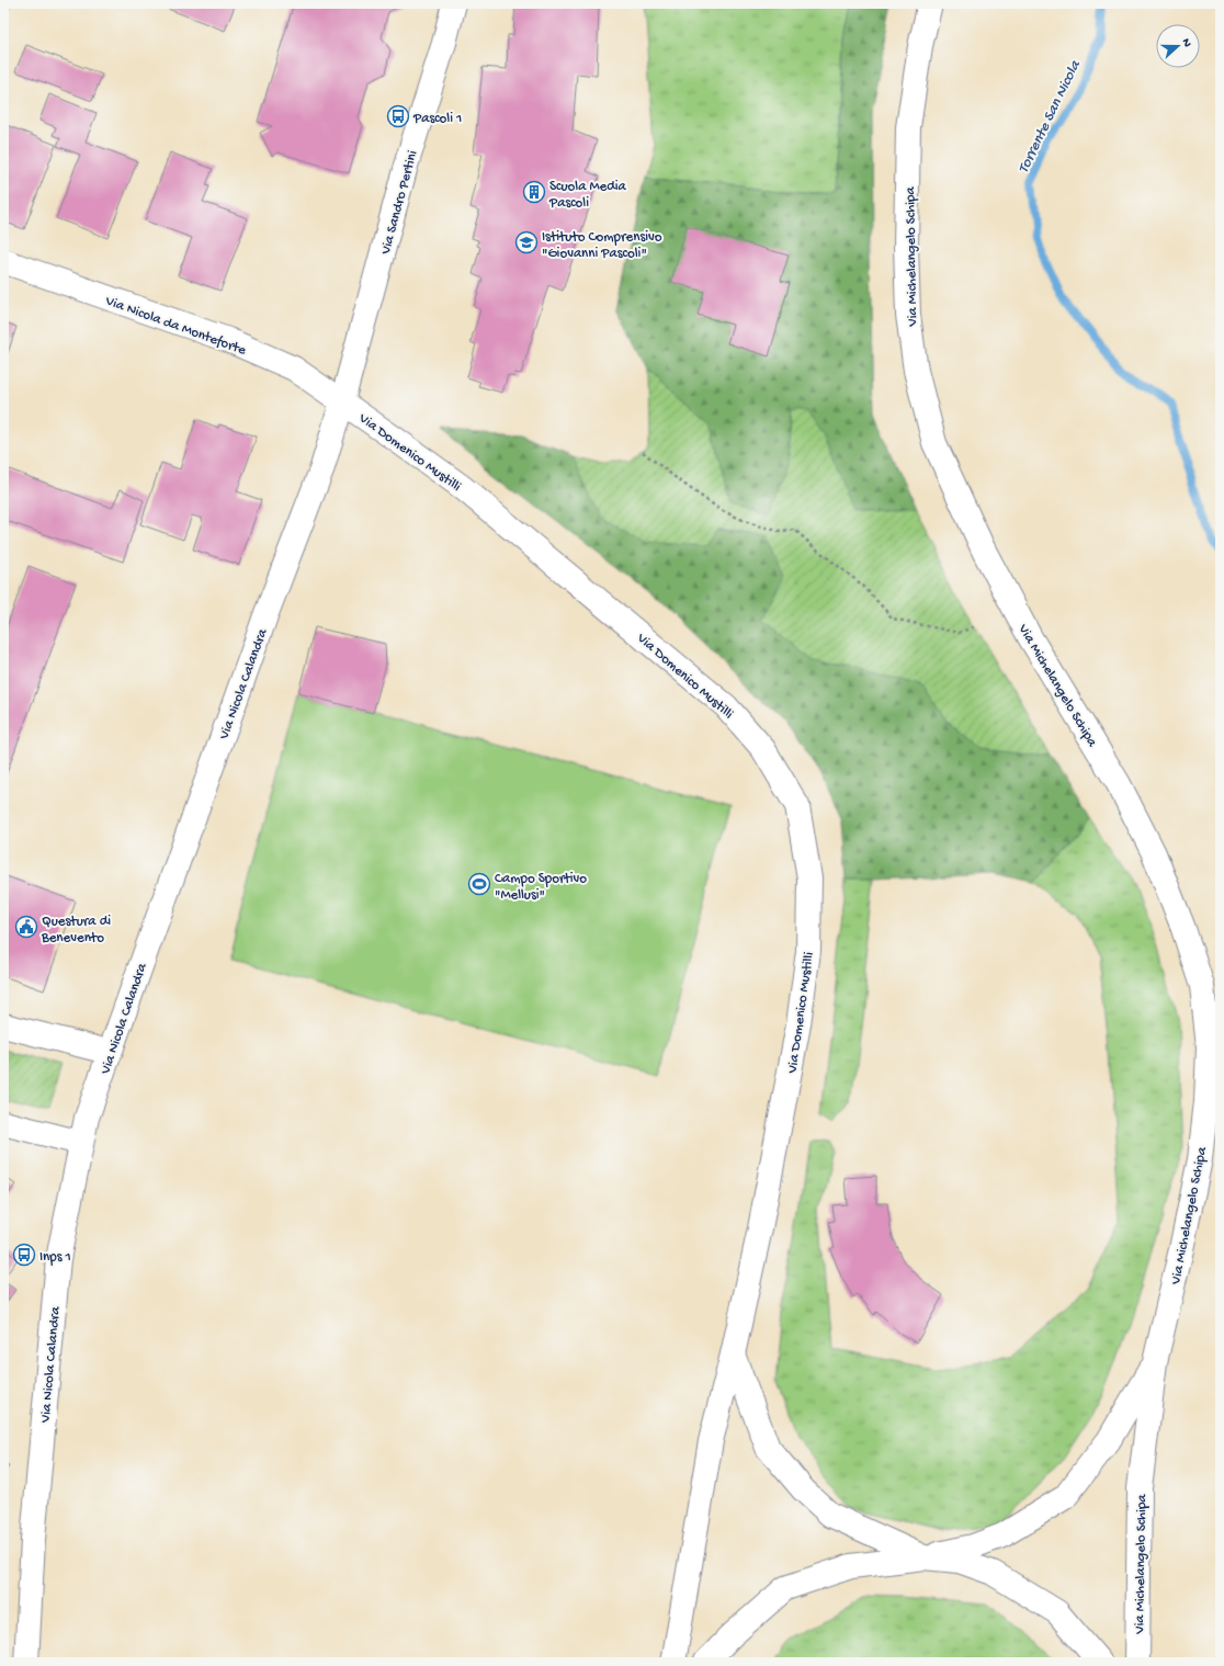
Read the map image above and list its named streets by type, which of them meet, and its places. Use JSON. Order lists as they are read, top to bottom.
{
  "streets": {
    "street": [
      "Via Sandro Pertini",
      "Via Michelangelo Schipa",
      "Via Nicola da Monteforte",
      "Via Domenico Mustilli",
      "Via Nicola Calandra"
    ]
  },
  "crossings": [
    ["Via Sandro Pertini", "Via Nicola da Monteforte"],
    ["Via Sandro Pertini", "Via Domenico Mustilli"],
    ["Via Sandro Pertini", "Via Nicola Calandra"],
    ["Via Nicola da Monteforte", "Via Domenico Mustilli"],
    ["Via Nicola da Monteforte", "Via Nicola Calandra"],
    ["Via Domenico Mustilli", "Via Nicola Calandra"]
  ],
  "water": ["Torrente San Nicola"],
  "places": {
    "bus stop": ["Pascoli 1", "Inps 1"],
    "building": ["Scuola Media Pascoli"],
    "school or university": ["Istituto Comprensivo \"Giovanni Pascoli\""],
    "sports": ["Campo Sportivo \"Mellusi\""],
    "public building": ["Questura di Benevento"]
  },
  "north": "right"
}
